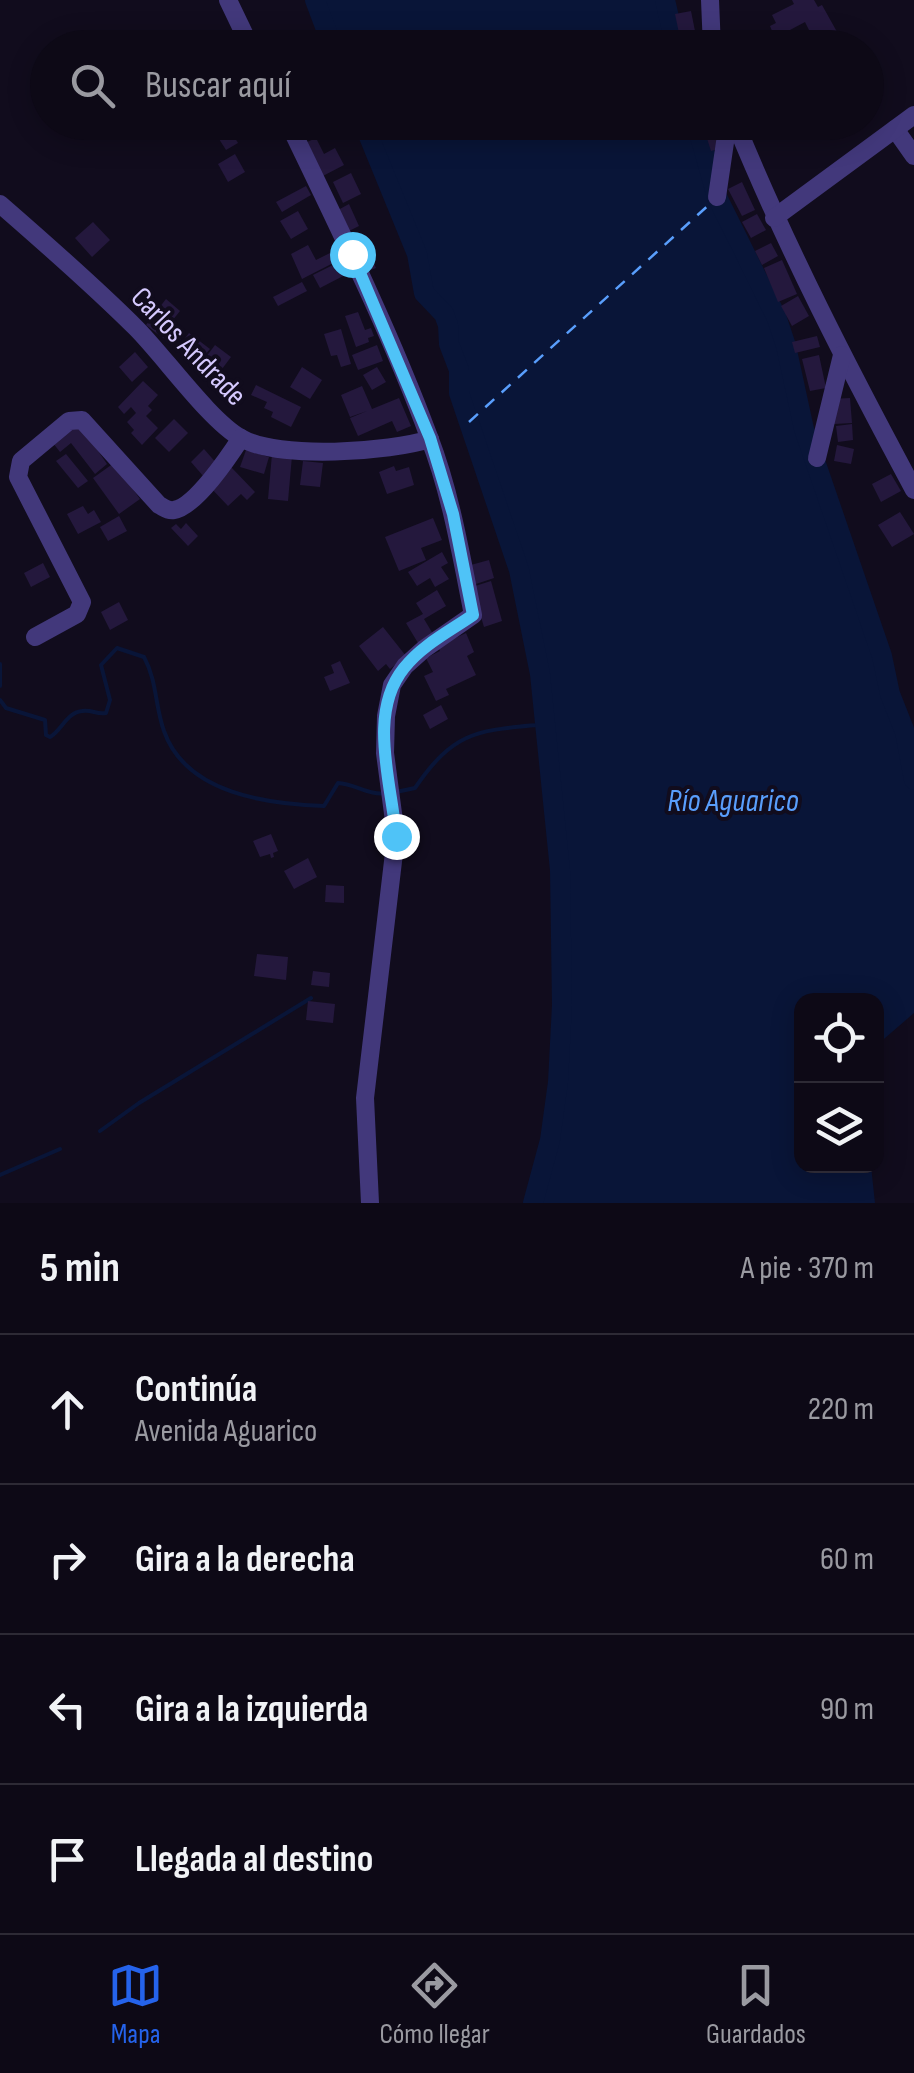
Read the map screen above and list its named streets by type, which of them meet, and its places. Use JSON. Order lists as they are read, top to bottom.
{
  "streets": {
    "street": ["Carlos Andrade"]
  },
  "water": ["Río Aguarico"],
  "page": {
    "search": "Buscar aquí",
    "heading": ["5 min", "A pie · 370 m"],
    "list": [
      ["Continúa", "Avenida Aguarico", "220 m"],
      ["Gira a la derecha", "60 m"],
      ["Gira a la izquierda", "90 m"],
      "Llegada al destino"
    ],
    "nav": ["Mapa", "Cómo llegar", "Guardados"]
  }
}
